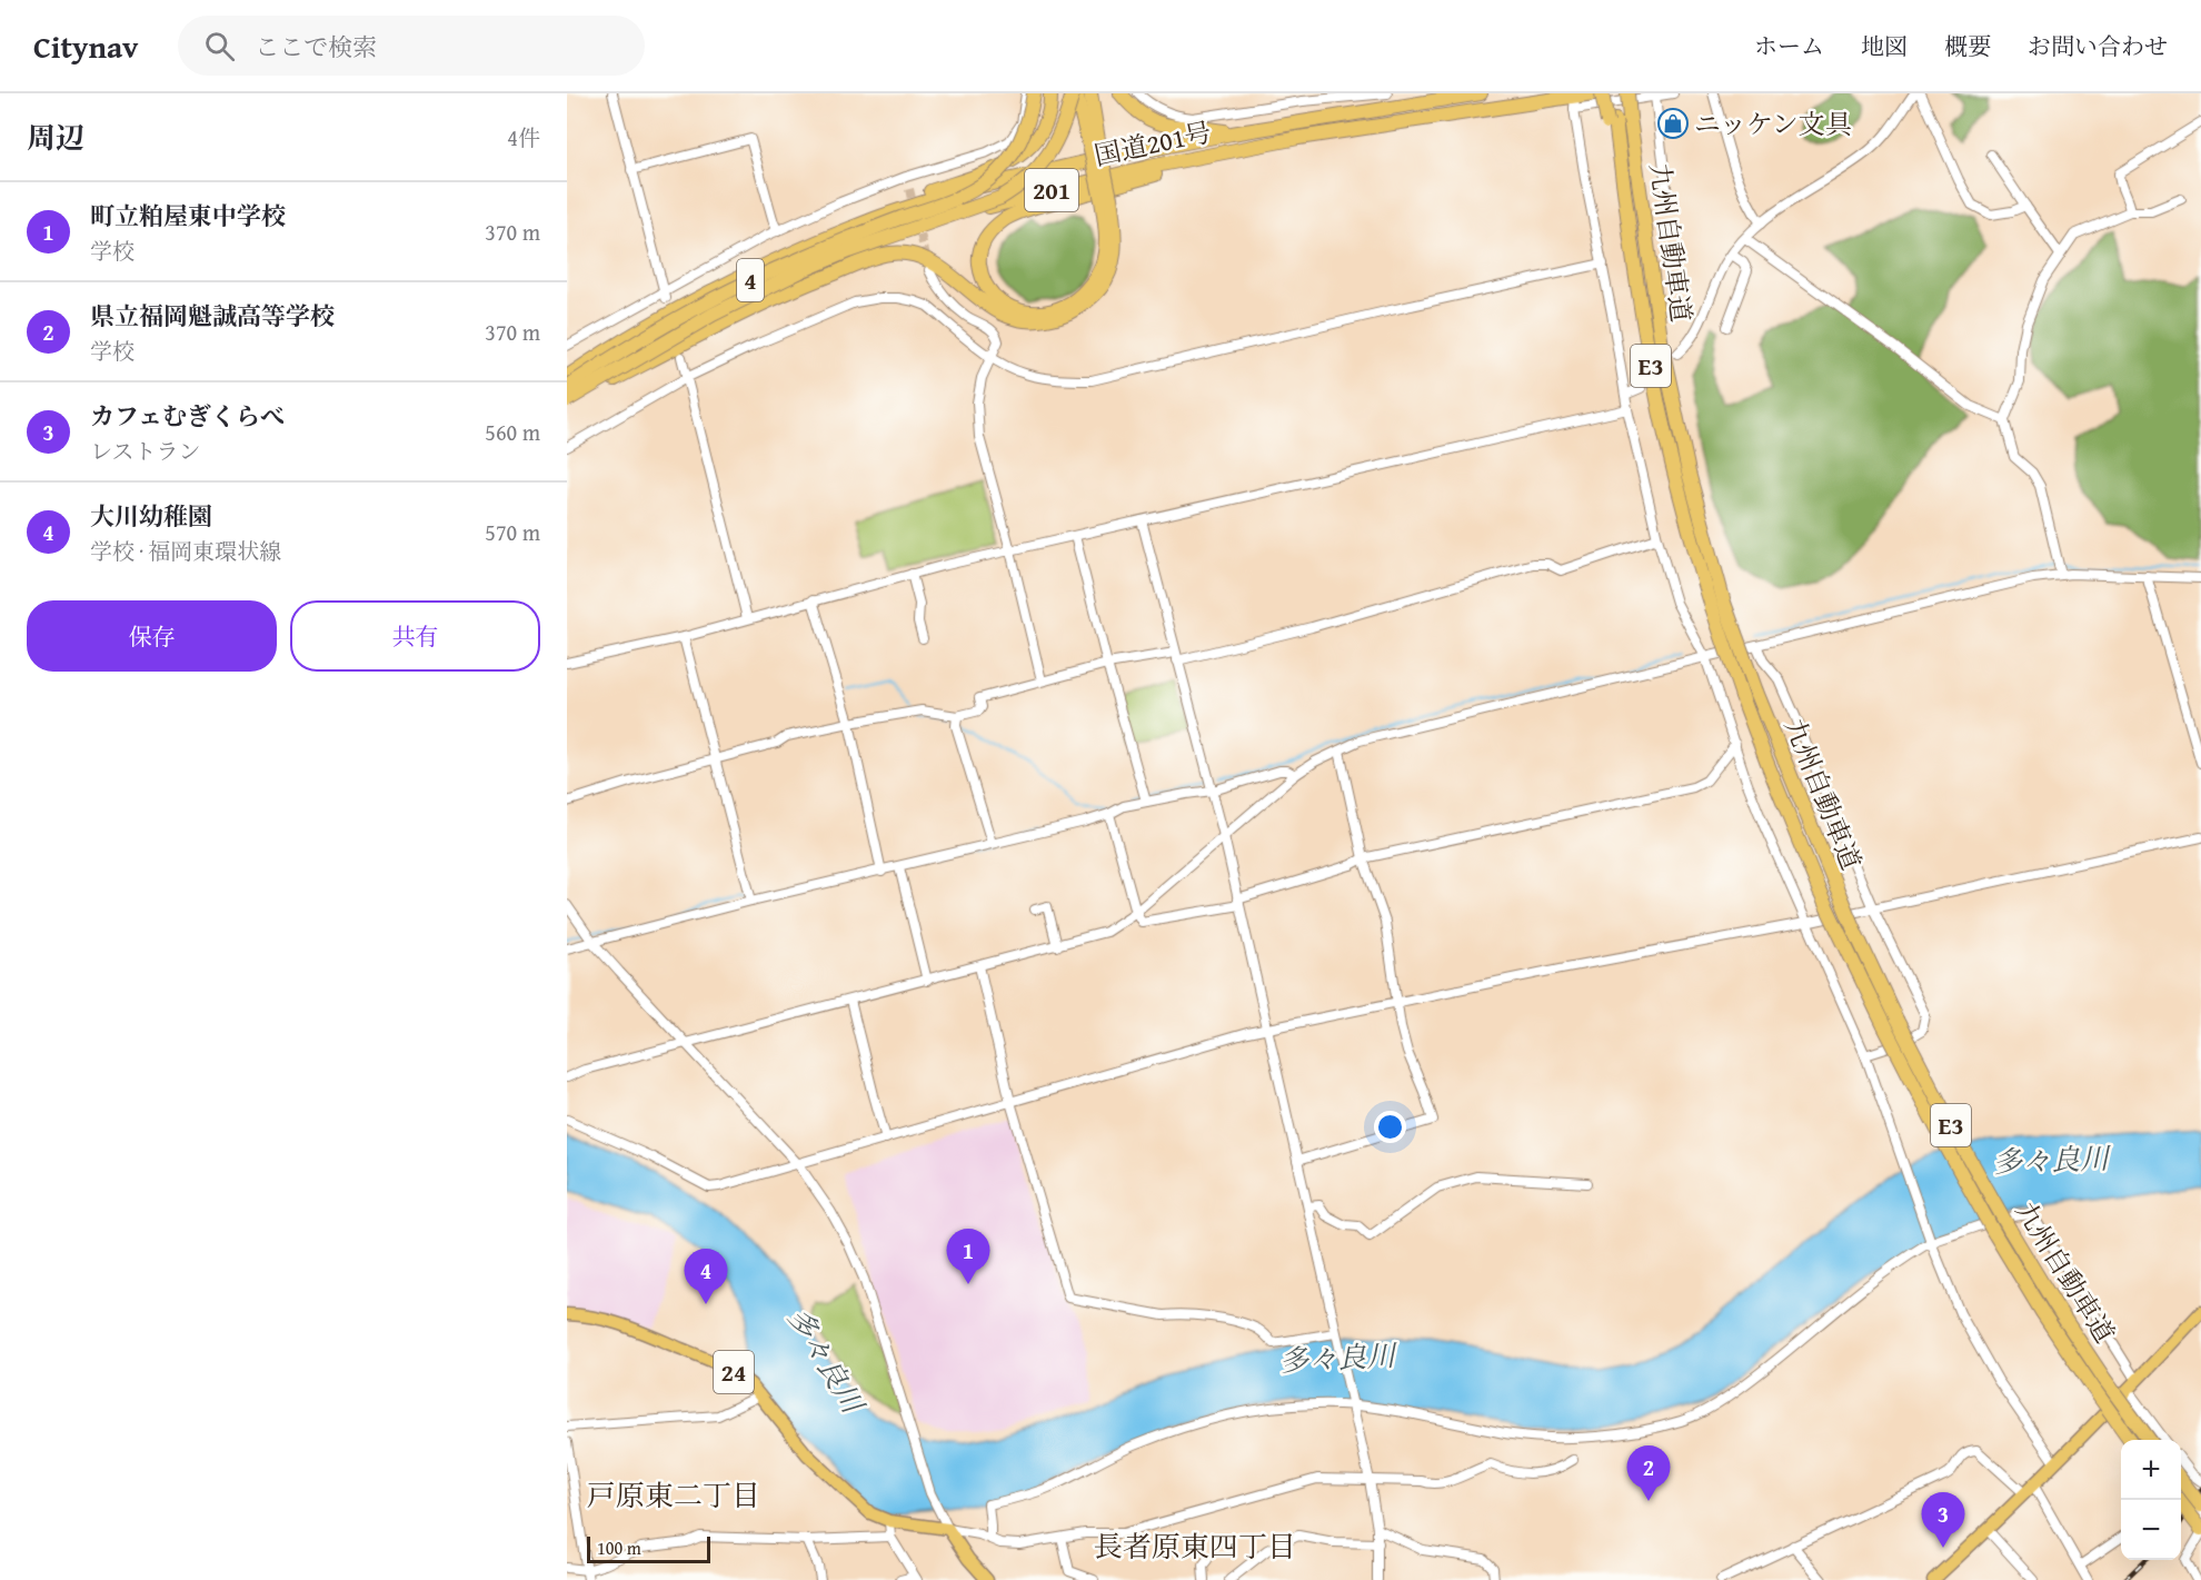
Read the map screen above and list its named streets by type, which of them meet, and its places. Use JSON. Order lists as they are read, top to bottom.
{
  "streets": {
    "highway": [
      "国道201号",
      "201",
      "九州自動車道",
      "4",
      "E3"
    ],
    "main road": ["24"]
  },
  "districts": ["戸原東二丁目", "長者原東四丁目"],
  "water": ["多々良川"],
  "places": {
    "shop": ["ニッケン文具"]
  },
  "scale_bar": "100 m",
  "page": {
    "header": "Citynav",
    "search": "ここで検索",
    "nav": [
      "ホーム",
      "地図",
      "概要",
      "お問い合わせ"
    ],
    "heading": ["周辺", "4件"],
    "list": [
      {
        "mark": "1",
        "name": "町立粕屋東中学校",
        "note": "学校",
        "value": "370 m"
      },
      {
        "mark": "2",
        "name": "県立福岡魁誠高等学校",
        "note": "学校",
        "value": "370 m"
      },
      {
        "mark": "3",
        "name": "カフェむぎくらべ",
        "note": "レストラン",
        "value": "560 m"
      },
      {
        "mark": "4",
        "name": "大川幼稚園",
        "note": "学校 · 福岡東環状線",
        "value": "570 m"
      }
    ],
    "buttons": ["保存", "共有"],
    "pins": [
      "1",
      "4",
      "2",
      "3"
    ],
    "map_buttons": ["+", "−"],
    "scale": "100 m"
  }
}
